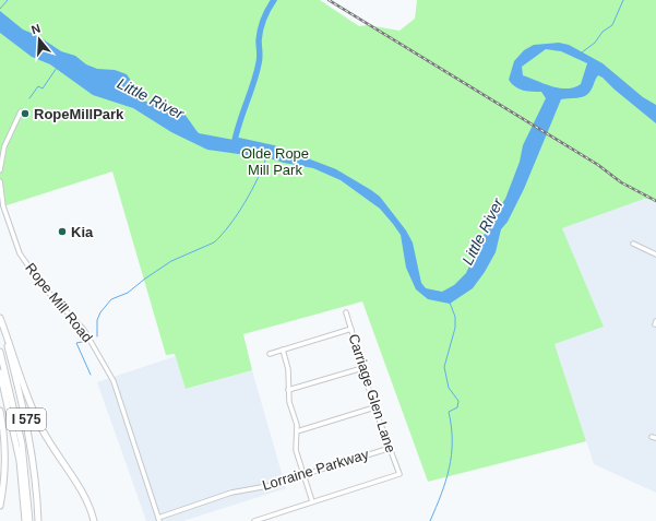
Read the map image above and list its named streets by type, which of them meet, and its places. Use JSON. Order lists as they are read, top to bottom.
{
  "streets": {
    "highway": ["I 575"],
    "street": ["Rope Mill Road", "Carriage Glen Lane", "Lorraine Parkway"]
  },
  "crossings": [
    ["Rope Mill Road", "Lorraine Parkway"],
    ["Carriage Glen Lane", "Lorraine Parkway"]
  ],
  "water": ["Little River"],
  "parks": ["Olde Rope Mill Park"],
  "places": ["RopeMillPark", "Kia"],
  "north": "top"
}
